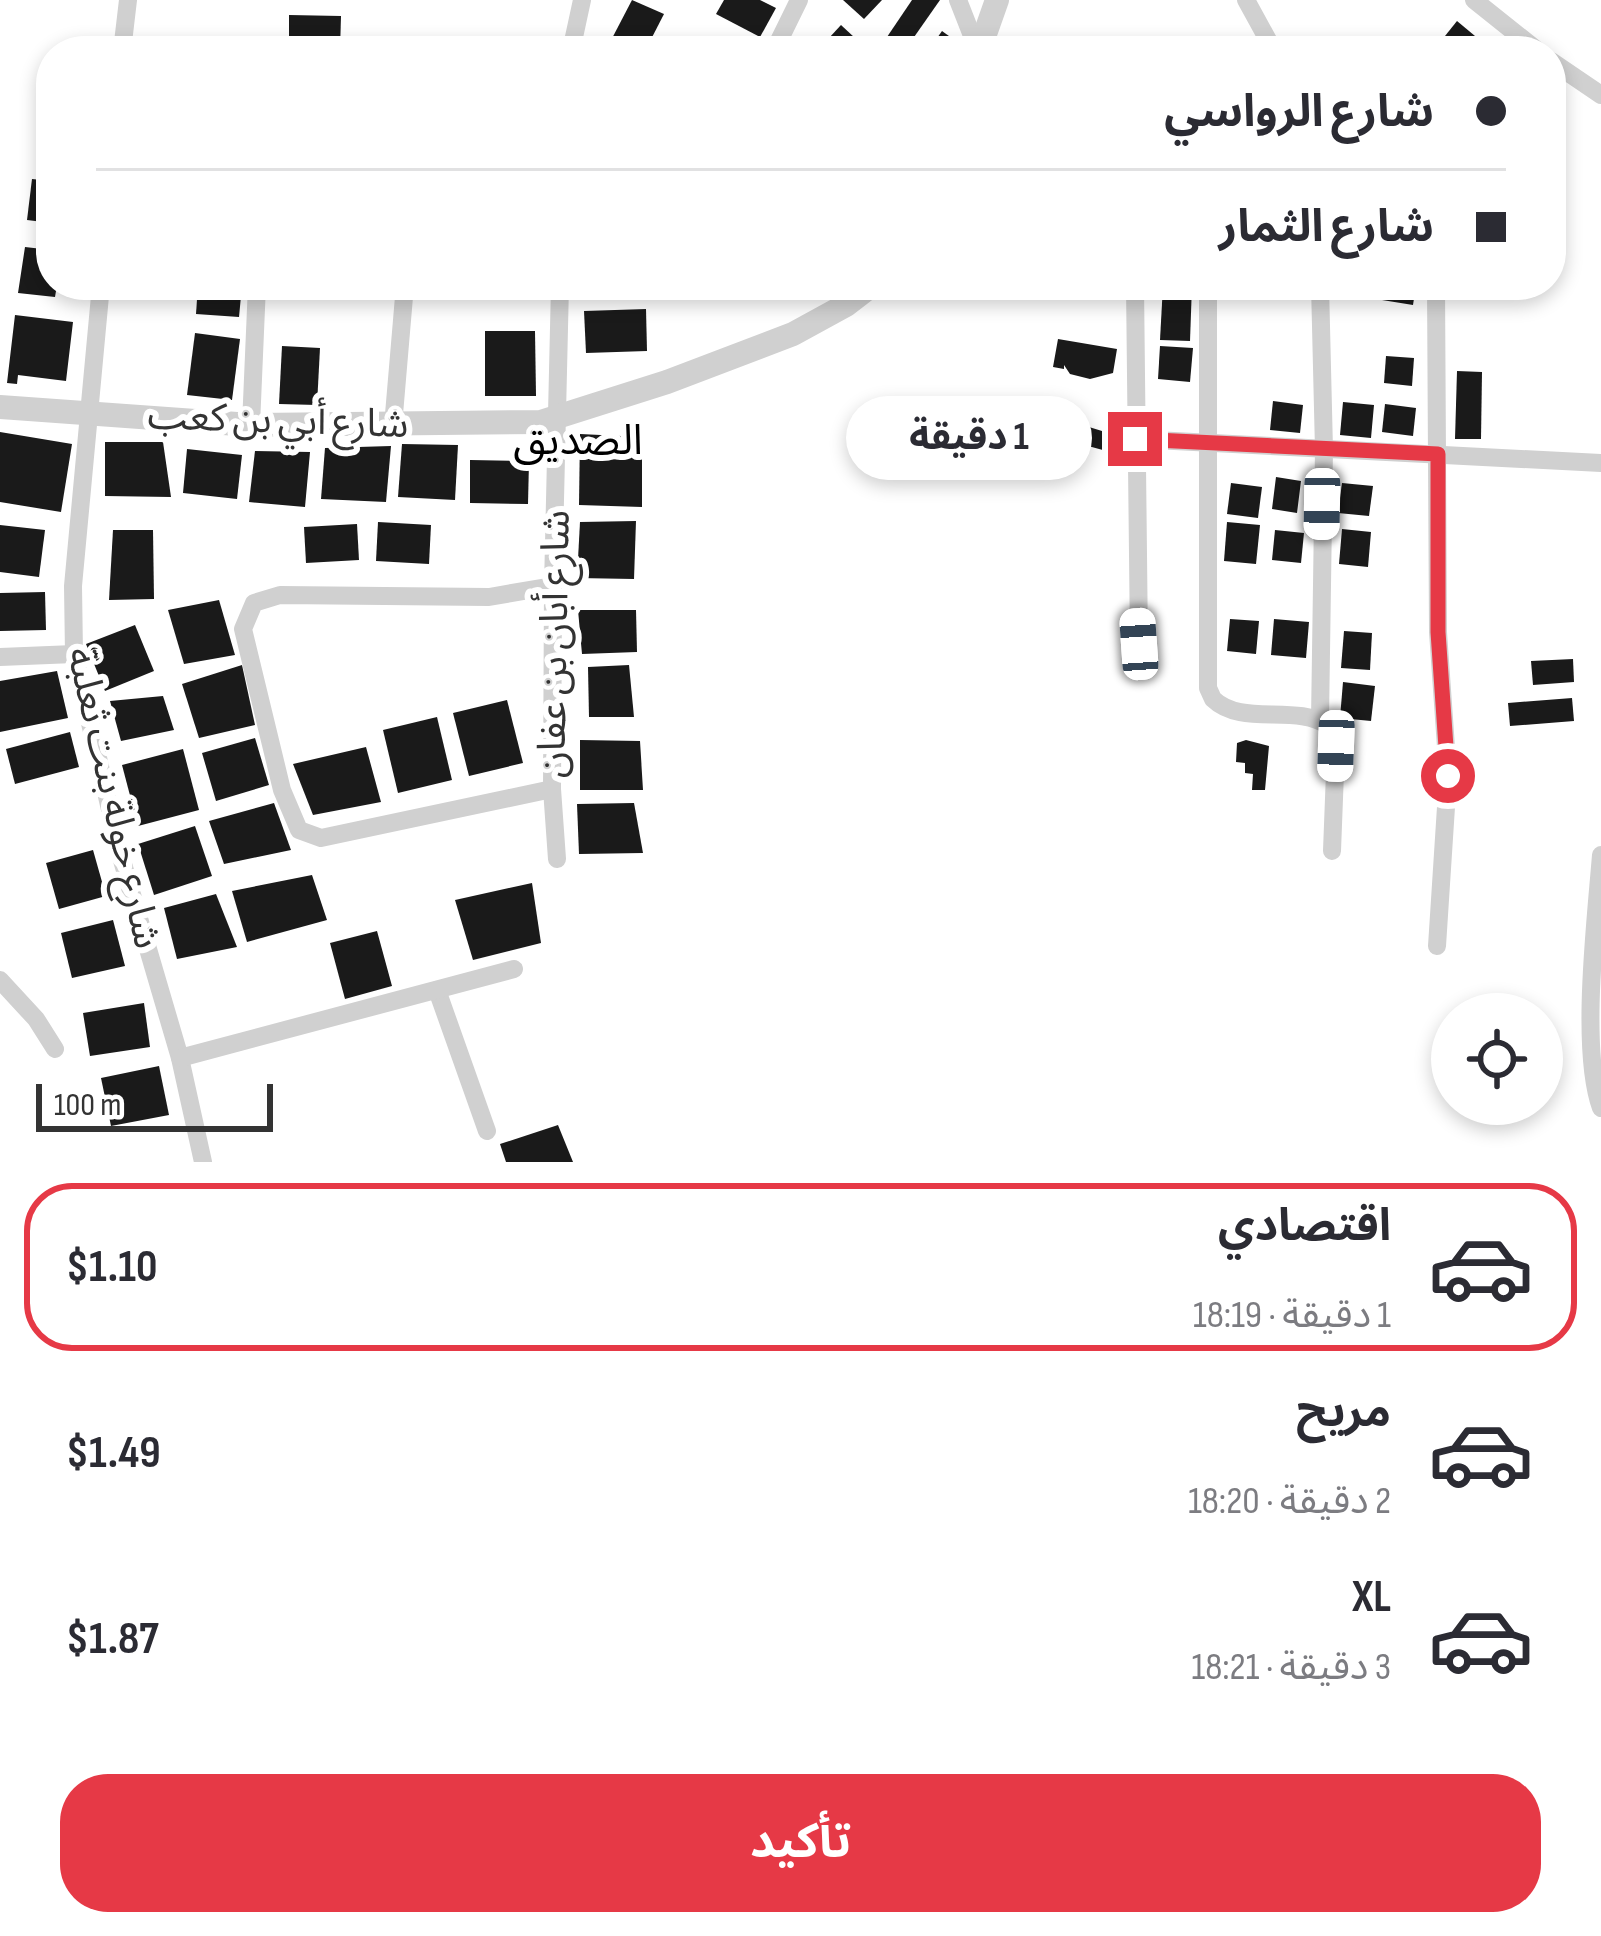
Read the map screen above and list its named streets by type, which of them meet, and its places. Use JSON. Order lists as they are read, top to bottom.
{
  "streets": {
    "street": ["شارع أبي بن كعب", "شارع أبان بن عفان", "شارع خولة بنت ثعلبة"]
  },
  "crossings": [
    ["شارع أبي بن كعب", "شارع أبان بن عفان"],
    ["شارع أبي بن كعب", "شارع خولة بنت ثعلبة"]
  ],
  "districts": ["الصديق"],
  "scale_bar": "100 m",
  "page": {
    "banner": ["شارع الرواسي", "شارع الثمار"],
    "bubble": "1 دقيقة",
    "scale": "100 m",
    "list": [
      {
        "name": "اقتصادي",
        "note": "1 دقيقة · 18:19",
        "value": "$1.10"
      },
      {
        "name": "مريح",
        "note": "2 دقيقة · 18:20",
        "value": "$1.49"
      },
      {
        "name": "XL",
        "note": "3 دقيقة · 18:21",
        "value": "$1.87"
      }
    ],
    "buttons": "تأكيد"
  }
}
